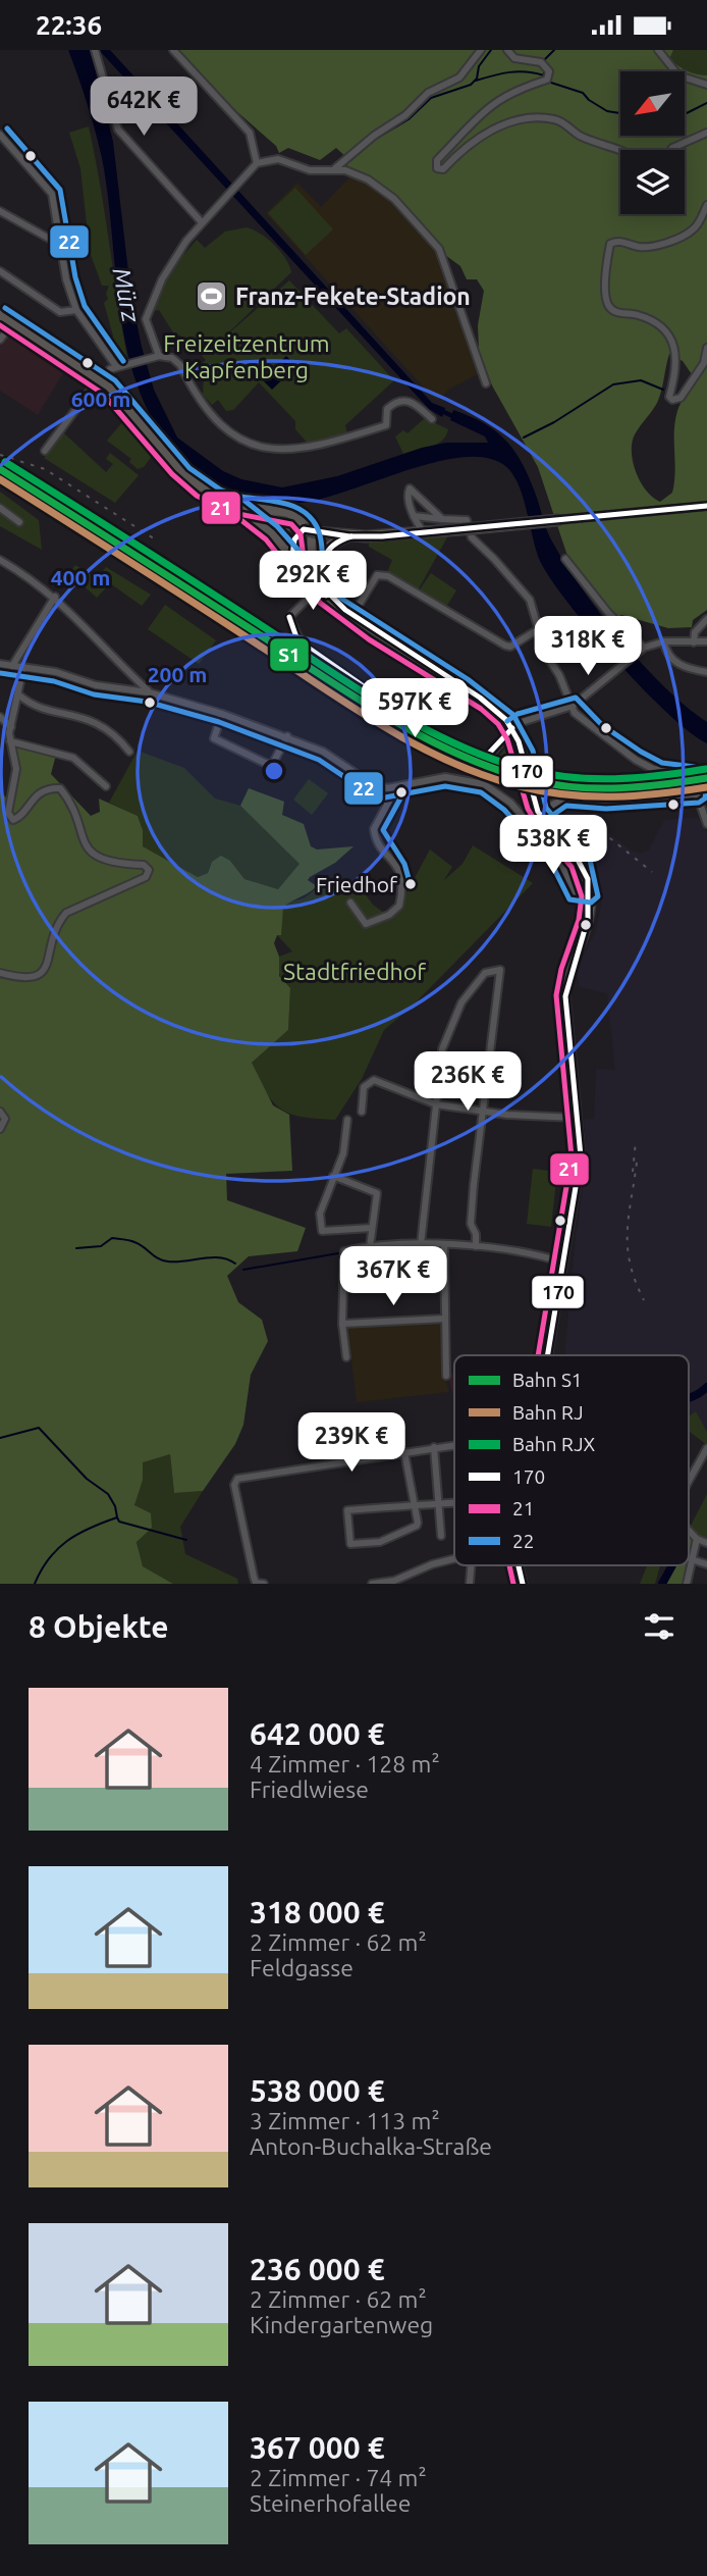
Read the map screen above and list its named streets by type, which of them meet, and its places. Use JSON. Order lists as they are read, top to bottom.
{
  "water": ["Mürz"],
  "parks": ["Freizeitzentrum Kapfenberg", "Stadtfriedhof"],
  "places": {
    "sports": ["Franz-Fekete-Stadion"],
    "other": ["Friedhof"]
  },
  "lines": [
    "transit line 22",
    "transit line 21",
    "rail line RJX",
    "rail line S1",
    "rail line RJ",
    "transit line 170"
  ],
  "legend": [
    "Bahn S1",
    "Bahn RJ",
    "Bahn RJX",
    "170",
    "21",
    "22"
  ],
  "north": "bottom left",
  "page": {
    "status": "22:36",
    "price": [
      "642K €",
      "292K €",
      "318K €",
      "597K €",
      "538K €",
      "236K €",
      "367K €",
      "239K €"
    ],
    "heading": "8 Objekte",
    "list": [
      {
        "name": "642 000 €",
        "note": "4 Zimmer · 128 m² · Friedlwiese"
      },
      {
        "name": "318 000 €",
        "note": "2 Zimmer · 62 m² · Feldgasse"
      },
      {
        "name": "538 000 €",
        "note": "3 Zimmer · 113 m² · Anton-Buchalka-Straße"
      },
      {
        "name": "236 000 €",
        "note": "2 Zimmer · 62 m² · Kindergartenweg"
      },
      {
        "name": "367 000 €",
        "note": "2 Zimmer · 74 m² · Steinerhofallee"
      }
    ]
  },
  "rings": ["600 m", "400 m", "200 m"]
}
